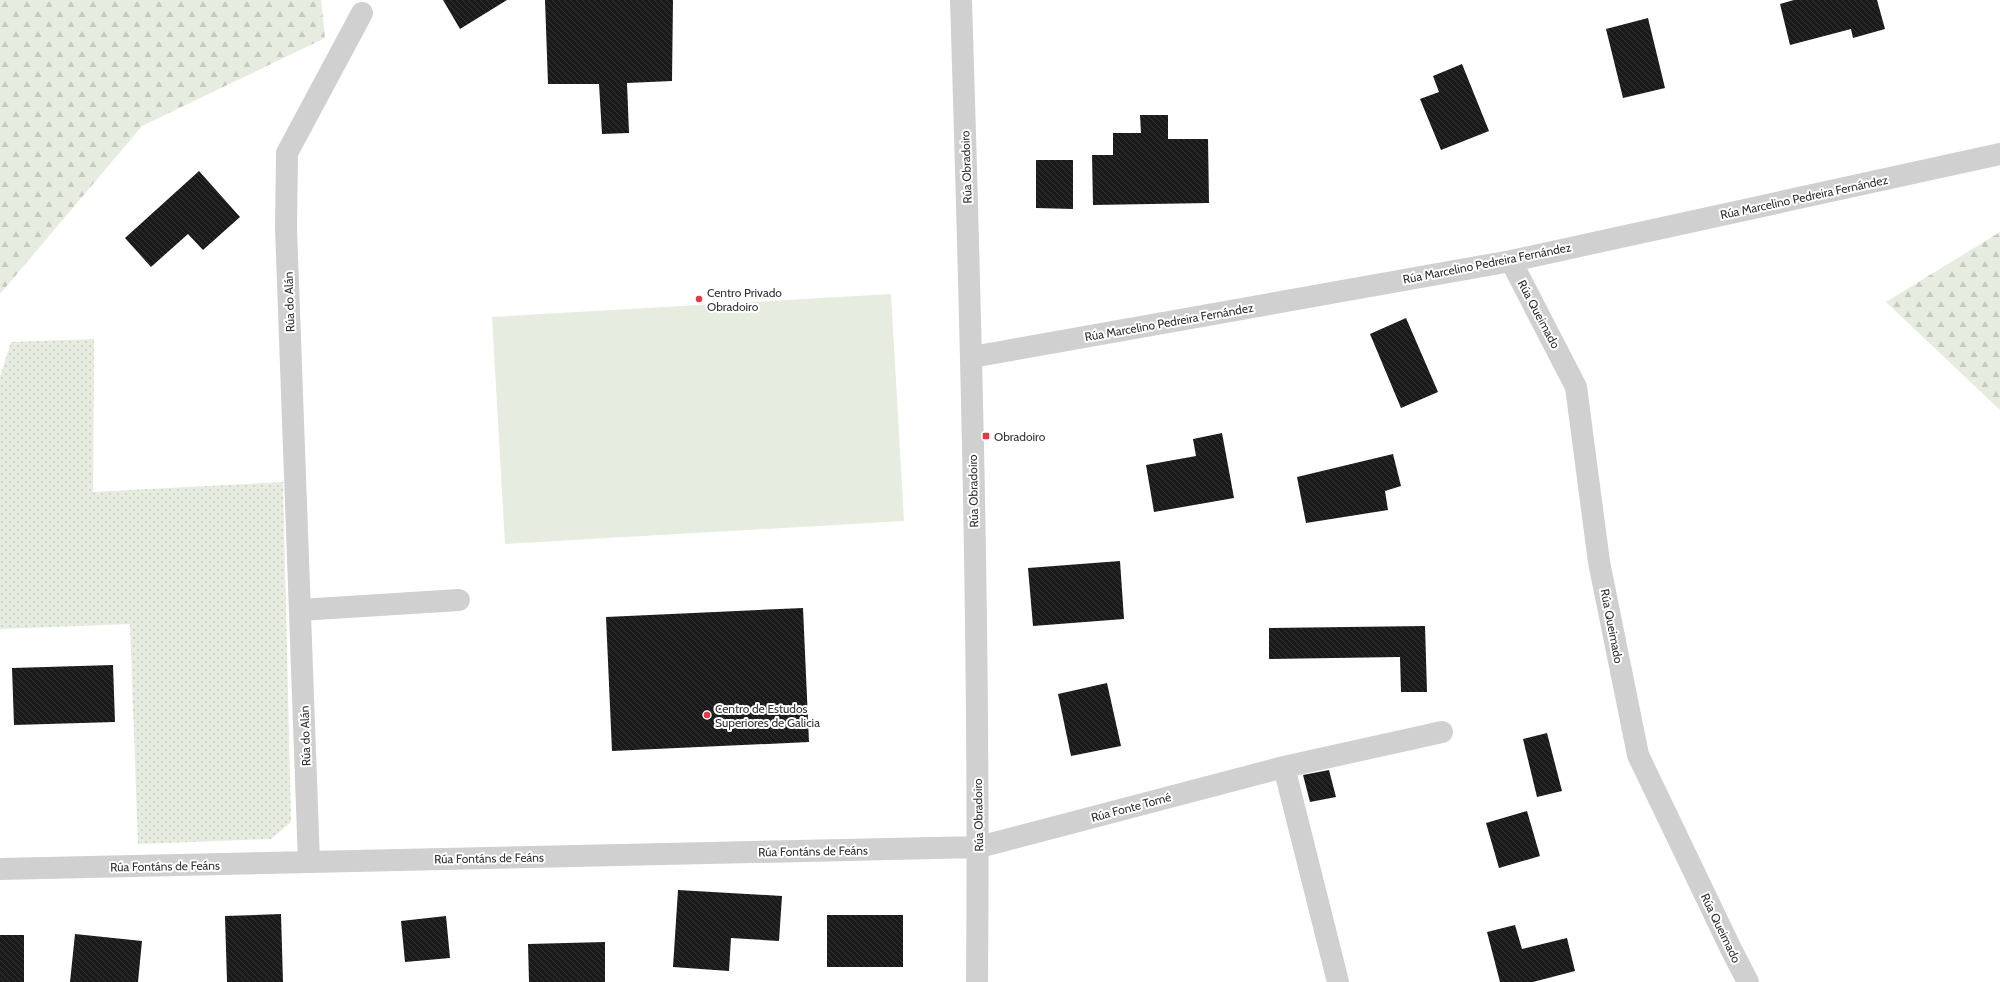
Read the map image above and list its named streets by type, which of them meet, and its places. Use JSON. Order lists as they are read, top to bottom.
{
  "streets": {
    "street": [
      "Rúa Obradoiro",
      "Rúa Marcelino Pedreira Fernández",
      "Rúa do Alán",
      "Rúa Queimado",
      "Rúa Fonte Tomé",
      "Rúa Fontáns de Feáns"
    ]
  },
  "crossings": [
    ["Rúa Obradoiro", "Rúa Marcelino Pedreira Fernández"],
    ["Rúa Obradoiro", "Rúa Fonte Tomé"],
    ["Rúa Obradoiro", "Rúa Fontáns de Feáns"],
    ["Rúa Marcelino Pedreira Fernández", "Rúa Queimado"],
    ["Rúa do Alán", "Rúa Fontáns de Feáns"],
    ["Rúa Fonte Tomé", "Rúa Fontáns de Feáns"]
  ],
  "places": {
    "other": ["Centro Privado Obradoiro", "Centro de Estudos Superiores de Galicia"],
    "transit": ["Obradoiro"]
  }
}
